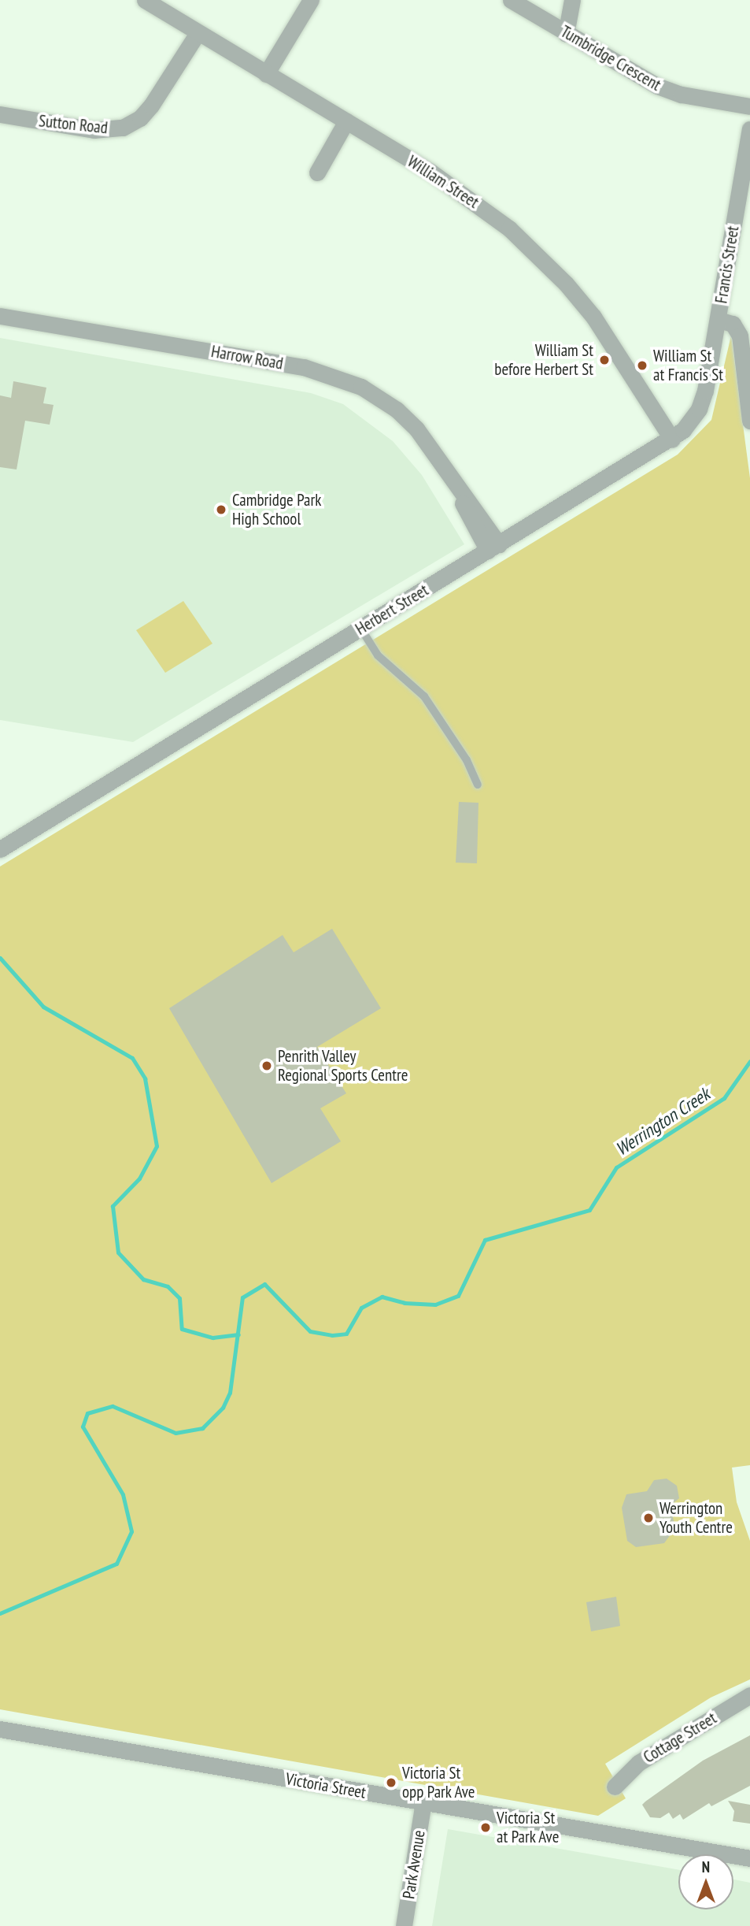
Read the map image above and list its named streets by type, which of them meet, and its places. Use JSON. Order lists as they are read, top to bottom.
{
  "streets": {
    "street": [
      "Tumbridge Crescent",
      "Sutton Road",
      "William Street",
      "Francis Street",
      "Harrow Road",
      "Herbert Street",
      "Cottage Street",
      "Victoria Street",
      "Park Avenue"
    ]
  },
  "crossings": [
    ["Sutton Road", "William Street"],
    ["William Street", "Herbert Street"],
    ["Francis Street", "Herbert Street"],
    ["Harrow Road", "Herbert Street"],
    ["Victoria Street", "Park Avenue"]
  ],
  "water": ["Werrington Creek"],
  "places": [
    "William St before Herbert St",
    "William St at Francis St",
    "Cambridge Park High School",
    "Penrith Valley Regional Sports Centre",
    "Werrington Youth Centre",
    "Victoria St opp Park Ave",
    "Victoria St at Park Ave"
  ],
  "north": "top"
}
